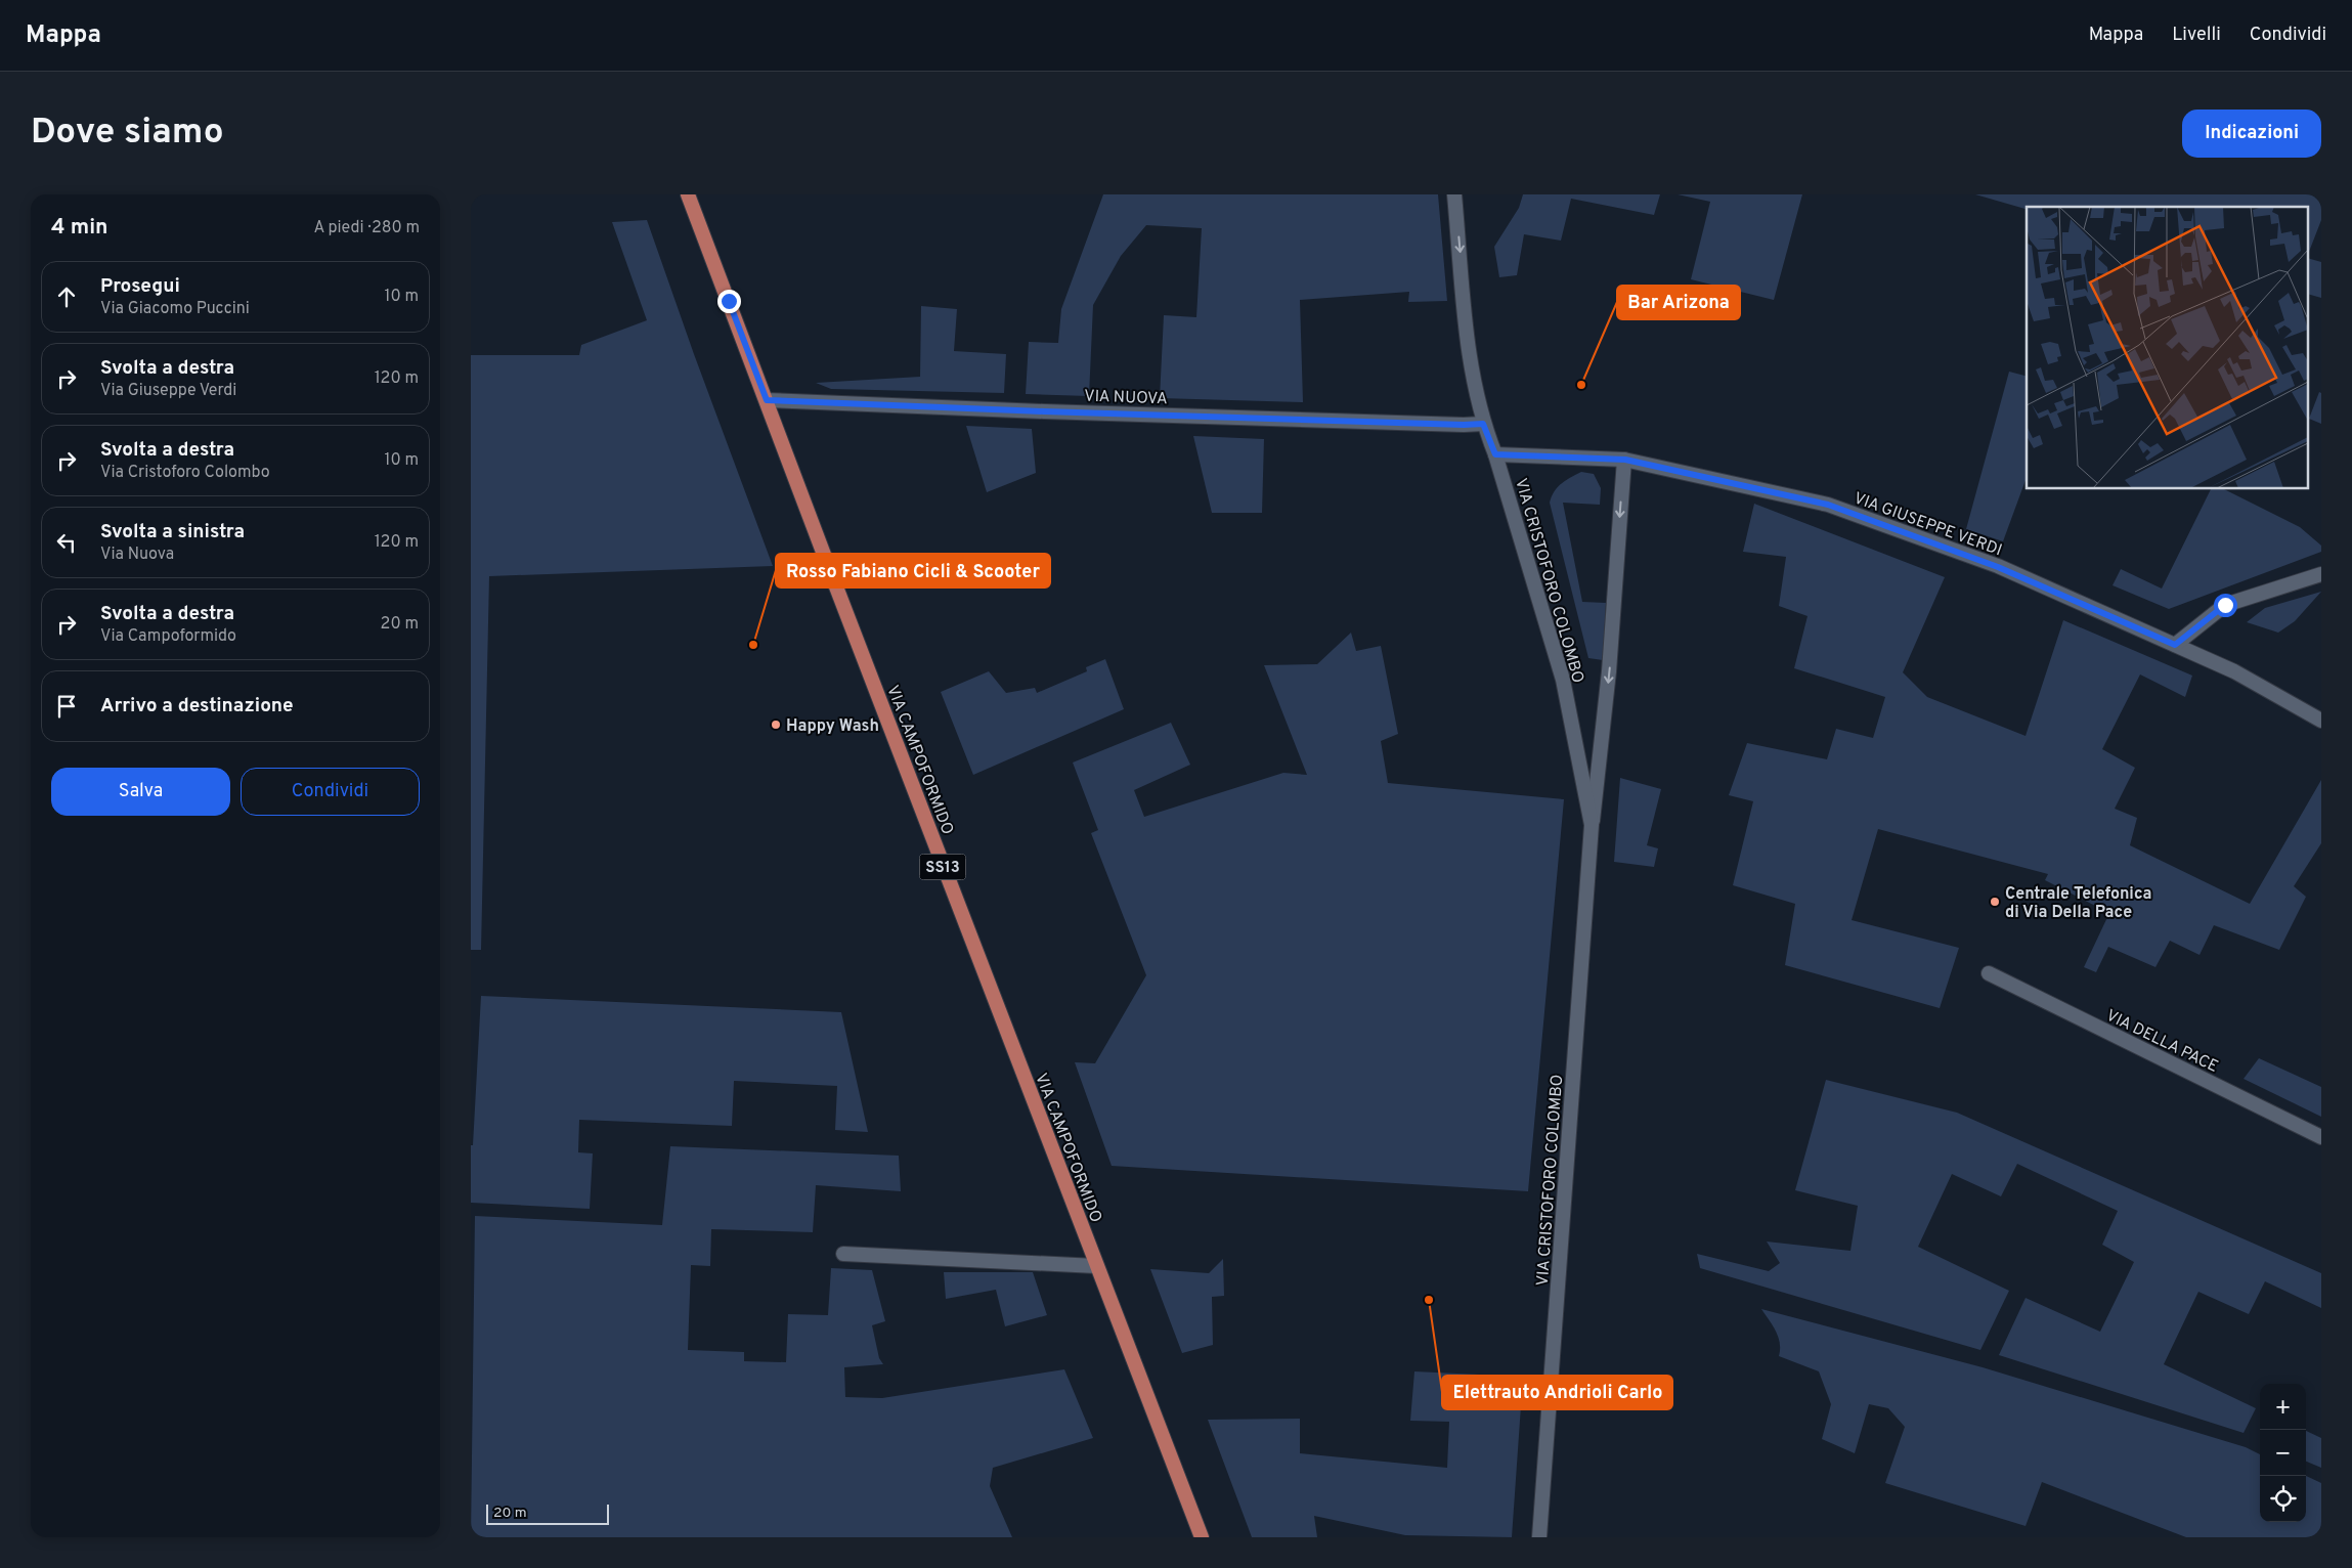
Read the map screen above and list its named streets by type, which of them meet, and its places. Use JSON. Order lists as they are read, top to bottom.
{
  "streets": {
    "main road": ["VIA CAMPOFORMIDO", "SS13"],
    "street": [
      "VIA NUOVA",
      "VIA GIUSEPPE VERDI",
      "VIA CRISTOFORO COLOMBO",
      "VIA DELLA PACE"
    ]
  },
  "crossings": [
    ["VIA NUOVA", "VIA CRISTOFORO COLOMBO"],
    ["VIA NUOVA", "VIA CAMPOFORMIDO"],
    ["VIA GIUSEPPE VERDI", "VIA CRISTOFORO COLOMBO"]
  ],
  "places": [
    "Bar Arizona",
    "Rosso Fabiano Cicli & Scooter",
    "Happy Wash",
    "Centrale Telefonica di Via Della Pace",
    "Elettrauto Andrioli Carlo"
  ],
  "scale_bar": "20 m",
  "page": {
    "header": "Mappa",
    "nav": ["Mappa", "Livelli", "Condividi"],
    "buttons": [
      "Indicazioni",
      ["Salva", "Condividi"]
    ],
    "title": "Dove siamo",
    "heading": ["4 min", "A piedi · 280 m"],
    "list": [
      ["Prosegui", "Via Giacomo Puccini", "10 m"],
      ["Svolta a destra", "Via Giuseppe Verdi", "120 m"],
      ["Svolta a destra", "Via Cristoforo Colombo", "10 m"],
      ["Svolta a sinistra", "Via Nuova", "120 m"],
      ["Svolta a destra", "Via Campoformido", "20 m"],
      "Arrivo a destinazione"
    ],
    "map_buttons": ["+", "−"],
    "scale": "20 m"
  }
}
